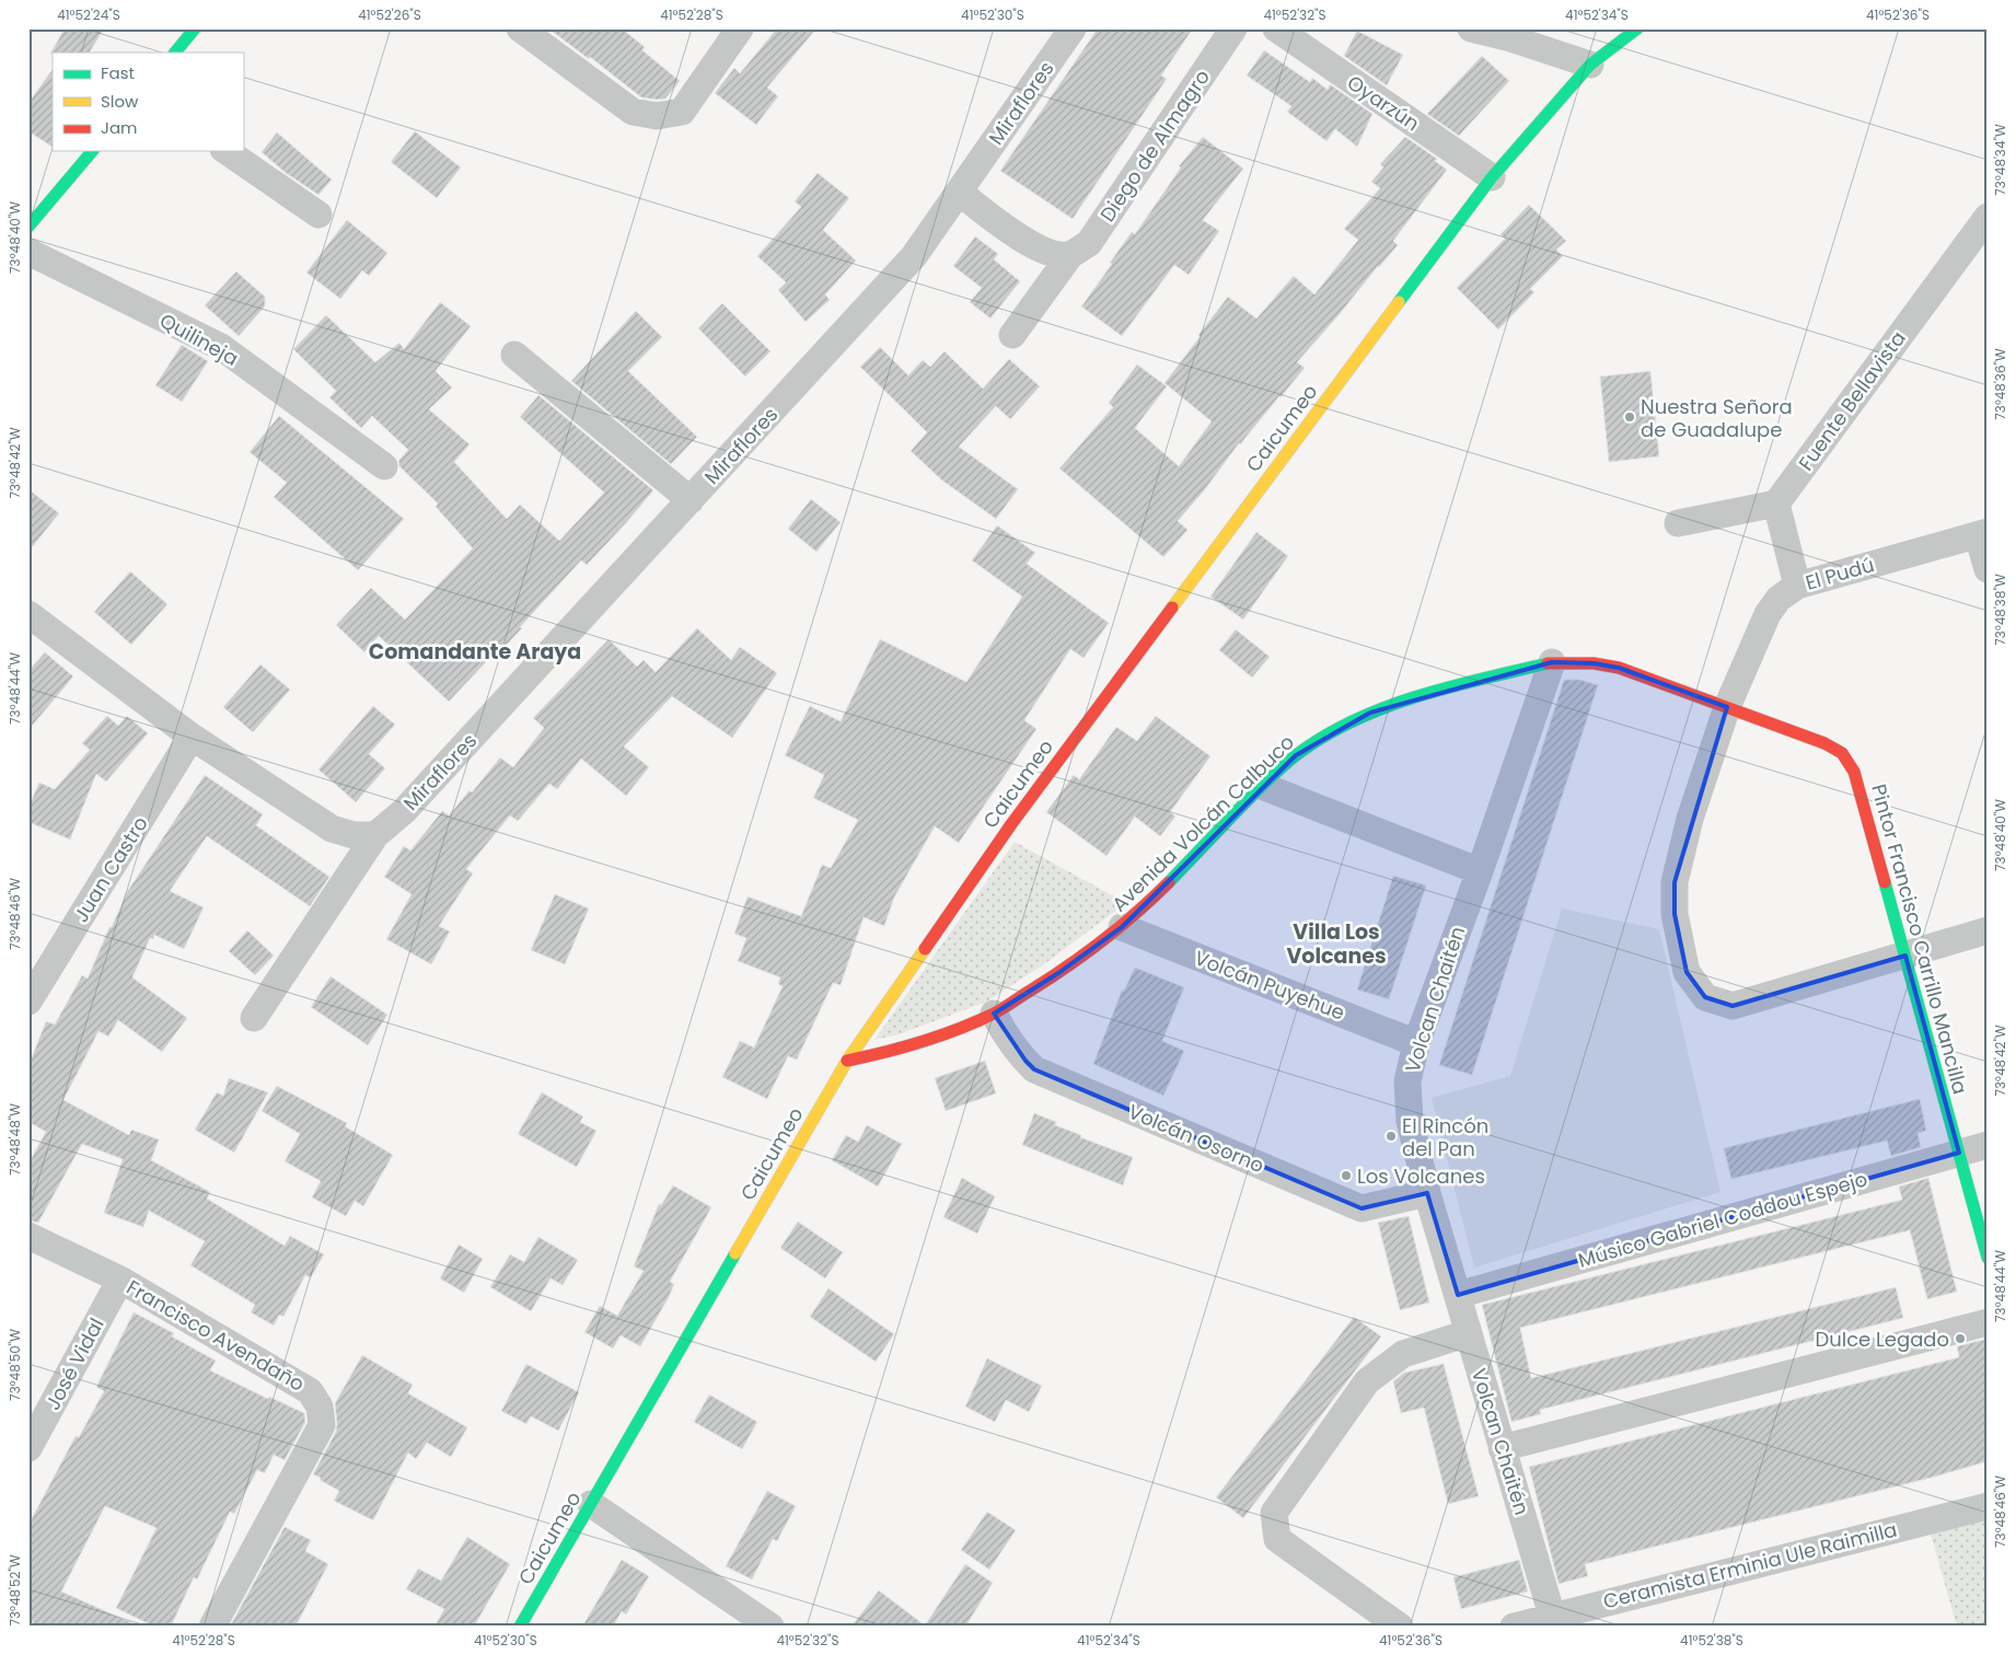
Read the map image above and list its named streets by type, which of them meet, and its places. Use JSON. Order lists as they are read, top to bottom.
{
  "streets": {
    "street": [
      "Miraflores",
      "Oyarzún",
      "Diego de Almagro",
      "Quilineja",
      "Fuente Bellavista",
      "Caicumeo",
      "El Pudú",
      "Avenida Volcán Calbuco",
      "Juan Castro",
      "Pintor Francisco Carrillo Mancilla",
      "Volcán Puyehue",
      "Volcan Chaitén",
      "Volcán Osorno",
      "Músico Gabriel Coddou Espejo",
      "Francisco Avendaño",
      "José Vidal",
      "Ceramista Erminia Ule Raimilla"
    ]
  },
  "crossings": [
    ["Oyarzún", "Caicumeo"],
    ["Caicumeo", "Avenida Volcán Calbuco"],
    ["El Pudú", "Avenida Volcán Calbuco"],
    ["El Pudú", "Pintor Francisco Carrillo Mancilla"],
    ["Avenida Volcán Calbuco", "Pintor Francisco Carrillo Mancilla"],
    ["Avenida Volcán Calbuco", "Volcán Puyehue"],
    ["Avenida Volcán Calbuco", "Volcan Chaitén"],
    ["Avenida Volcán Calbuco", "Volcán Osorno"],
    ["Pintor Francisco Carrillo Mancilla", "Músico Gabriel Coddou Espejo"],
    ["Volcán Puyehue", "Volcan Chaitén"],
    ["Volcan Chaitén", "Volcán Osorno"],
    ["Volcan Chaitén", "Músico Gabriel Coddou Espejo"],
    ["Volcan Chaitén", "Ceramista Erminia Ule Raimilla"],
    ["Francisco Avendaño", "José Vidal"]
  ],
  "districts": ["Comandante Araya", "Villa Los Volcanes"],
  "places": [
    "Nuestra Señora de Guadalupe",
    "El Rincón del Pan",
    "Los Volcanes",
    "Dulce Legado"
  ],
  "legend": ["Fast", "Slow", "Jam"],
  "coordinates": [
    "41°52'24\"S",
    "41°52'26\"S",
    "41°52'28\"S",
    "41°52'30\"S",
    "41°52'32\"S",
    "41°52'34\"S",
    "41°52'36\"S",
    "73°48'34\"W",
    "73°48'40\"W",
    "73°48'36\"W",
    "73°48'42\"W",
    "73°48'38\"W",
    "73°48'44\"W",
    "73°48'46\"W",
    "73°48'48\"W",
    "73°48'50\"W",
    "73°48'52\"W",
    "41°52'38\"S"
  ]
}
